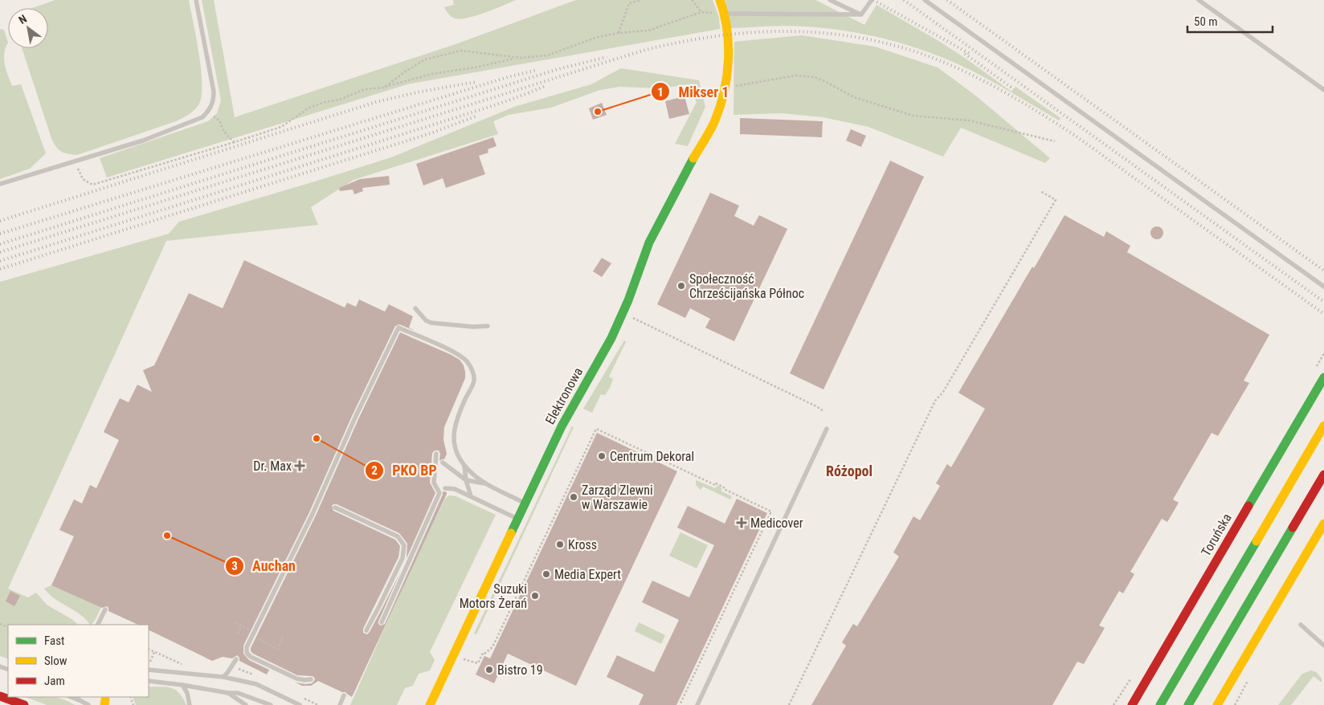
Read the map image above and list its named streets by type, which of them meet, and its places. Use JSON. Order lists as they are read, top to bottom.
{
  "streets": {
    "main road": ["Elektronowa", "Toruńska"]
  },
  "districts": ["Różopol"],
  "places": {
    "other": [
      "Mikser 1",
      "Społeczność Chrześcijańska Północ",
      "PKO BP",
      "Centrum Dekoral",
      "Zarząd Zlewni w Warszawie",
      "Auchan",
      "Kross",
      "Media Expert",
      "Suzuki Motors Żerań",
      "Bistro 19"
    ],
    "health": ["Dr. Max", "Medicover"]
  },
  "legend": ["Fast", "Slow", "Jam"],
  "scale_bar": "50 m",
  "north": "top left"
}
